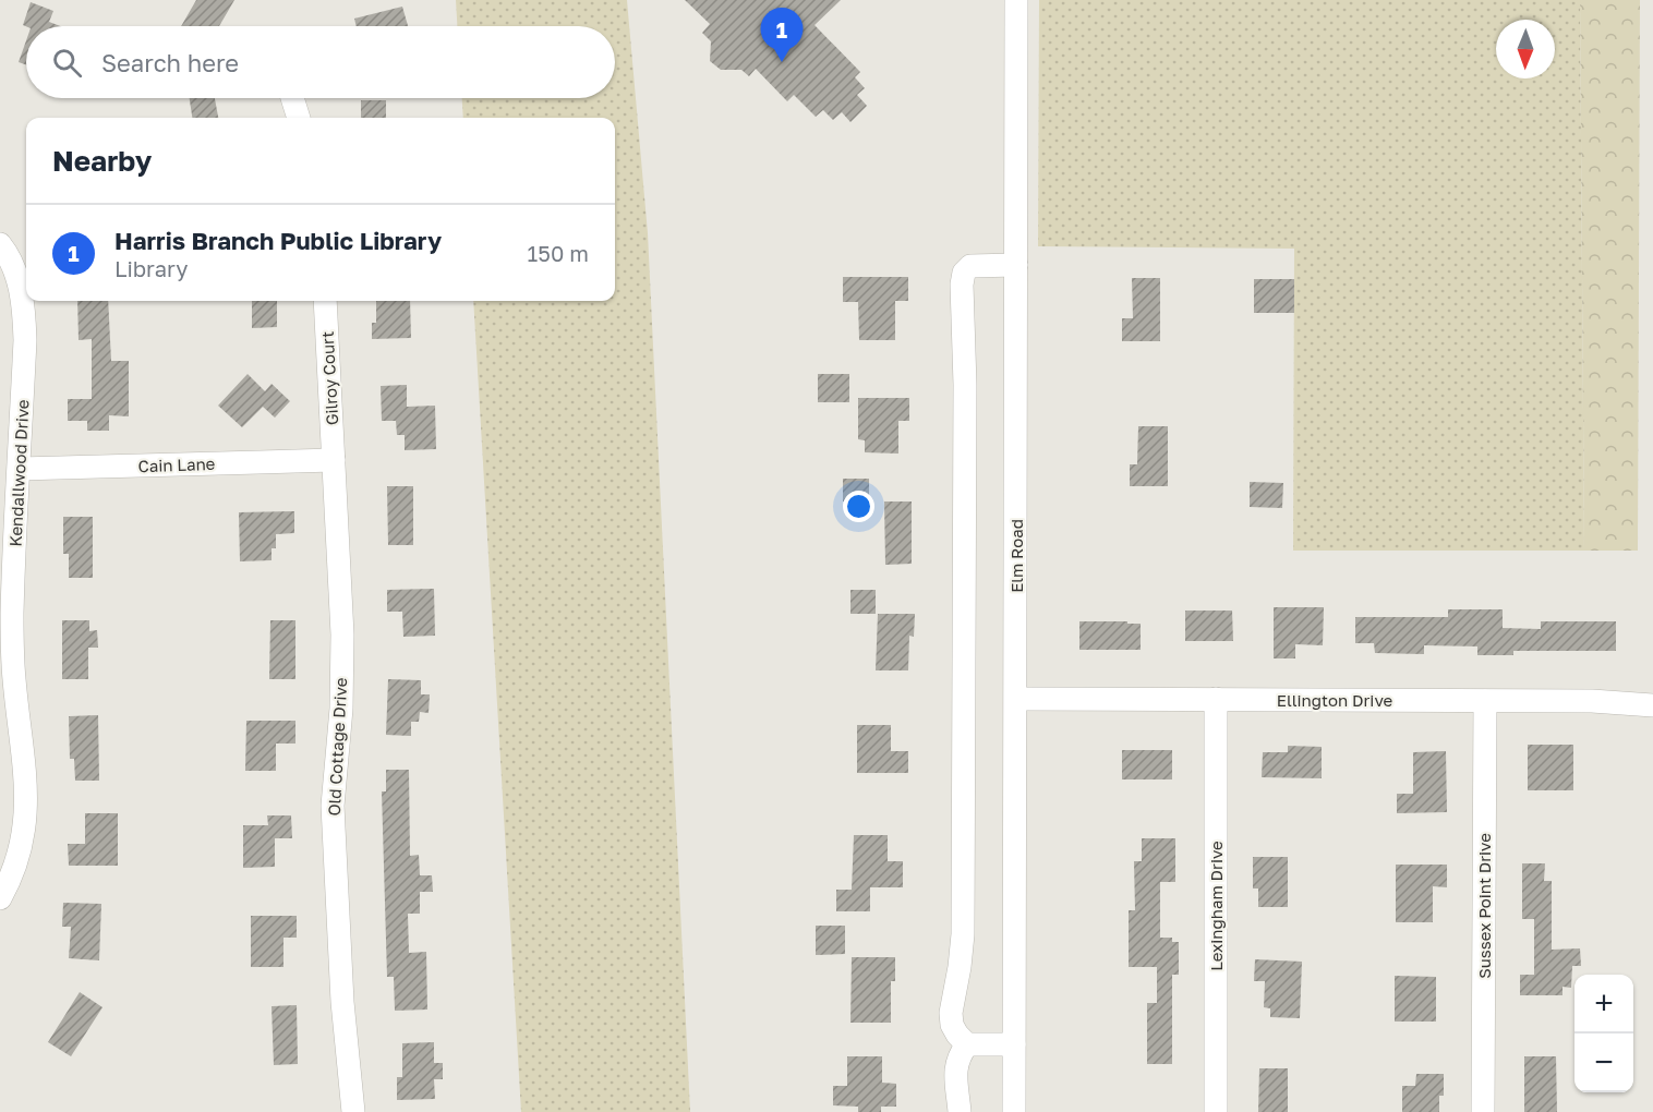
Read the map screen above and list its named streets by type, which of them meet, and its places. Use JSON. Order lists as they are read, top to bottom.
{
  "streets": {
    "street": [
      "Gilroy Court",
      "Cain Lane",
      "Kendallwood Drive",
      "Elm Road",
      "Ellington Drive",
      "Old Cottage Drive",
      "Lexingham Drive",
      "Sussex Point Drive"
    ]
  },
  "crossings": [
    ["Gilroy Court", "Cain Lane"],
    ["Gilroy Court", "Old Cottage Drive"],
    ["Cain Lane", "Kendallwood Drive"],
    ["Cain Lane", "Old Cottage Drive"],
    ["Elm Road", "Ellington Drive"],
    ["Ellington Drive", "Lexingham Drive"],
    ["Ellington Drive", "Sussex Point Drive"]
  ],
  "north": "bottom",
  "page": {
    "pins": "1",
    "search": "Search here",
    "heading": "Nearby",
    "list": [
      {
        "mark": "1",
        "name": "Harris Branch Public Library",
        "note": "Library",
        "value": "150 m"
      }
    ],
    "map_buttons": ["+", "−"]
  }
}
